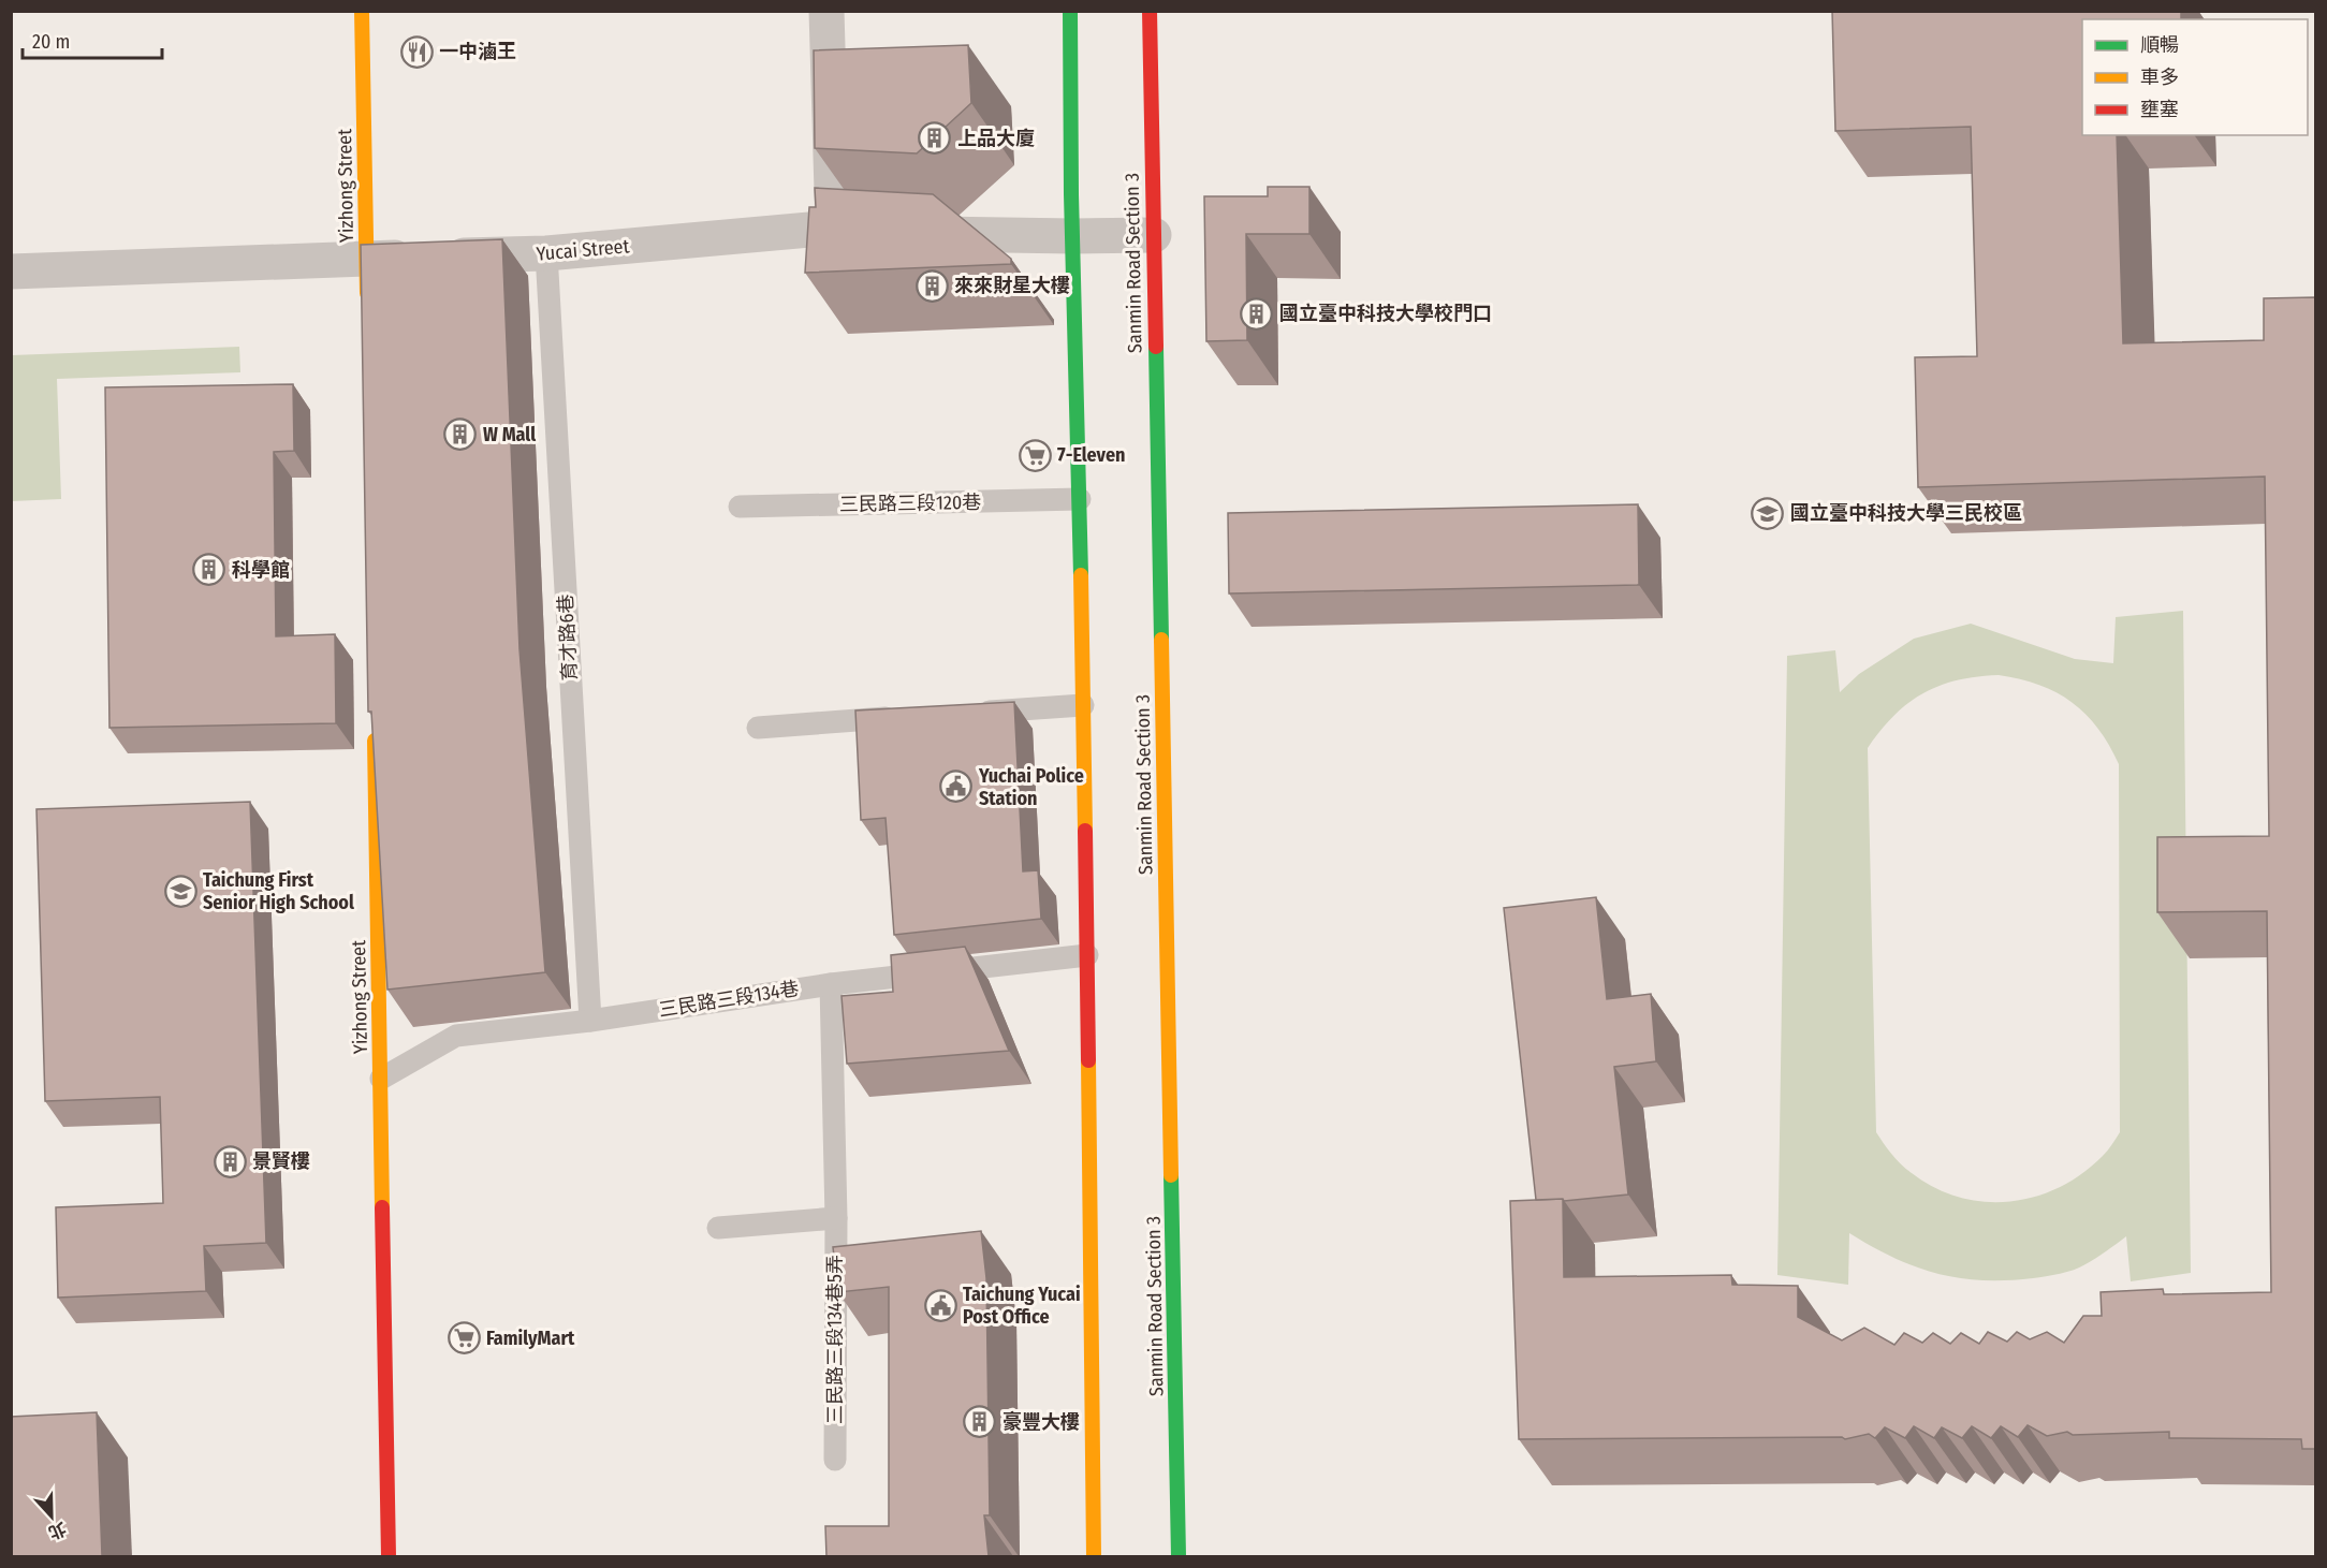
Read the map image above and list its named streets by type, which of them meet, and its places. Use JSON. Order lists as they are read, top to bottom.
{
  "streets": {
    "main road": ["Yizhong Street", "Sanmin Road Section 3"],
    "street": ["Yucai Street"],
    "lane": [
      "三民路三段120巷",
      "育才路6巷",
      "三民路三段134巷",
      "三民路三段134巷5弄"
    ]
  },
  "crossings": [
    ["Yizhong Street", "Yucai Street"],
    ["Yizhong Street", "三民路三段134巷"],
    ["Yucai Street", "Sanmin Road Section 3"],
    ["Yucai Street", "育才路6巷"],
    ["育才路6巷", "三民路三段134巷"],
    ["三民路三段134巷", "三民路三段134巷5弄"]
  ],
  "places": {
    "restaurant": ["一中滷王"],
    "building": [
      "上品大廈",
      "來來財星大樓",
      "國立臺中科技大學校門口",
      "W Mall",
      "科學館",
      "景賢樓",
      "豪豐大樓"
    ],
    "supermarket": ["7-Eleven", "FamilyMart"],
    "school or university": ["國立臺中科技大學三民校區", "Taichung First Senior High School"],
    "public building": ["Yuchai Police Station", "Taichung Yucai Post Office"]
  },
  "legend": ["順暢", "車多", "壅塞"],
  "scale_bar": "20 m",
  "north": "bottom"
}
